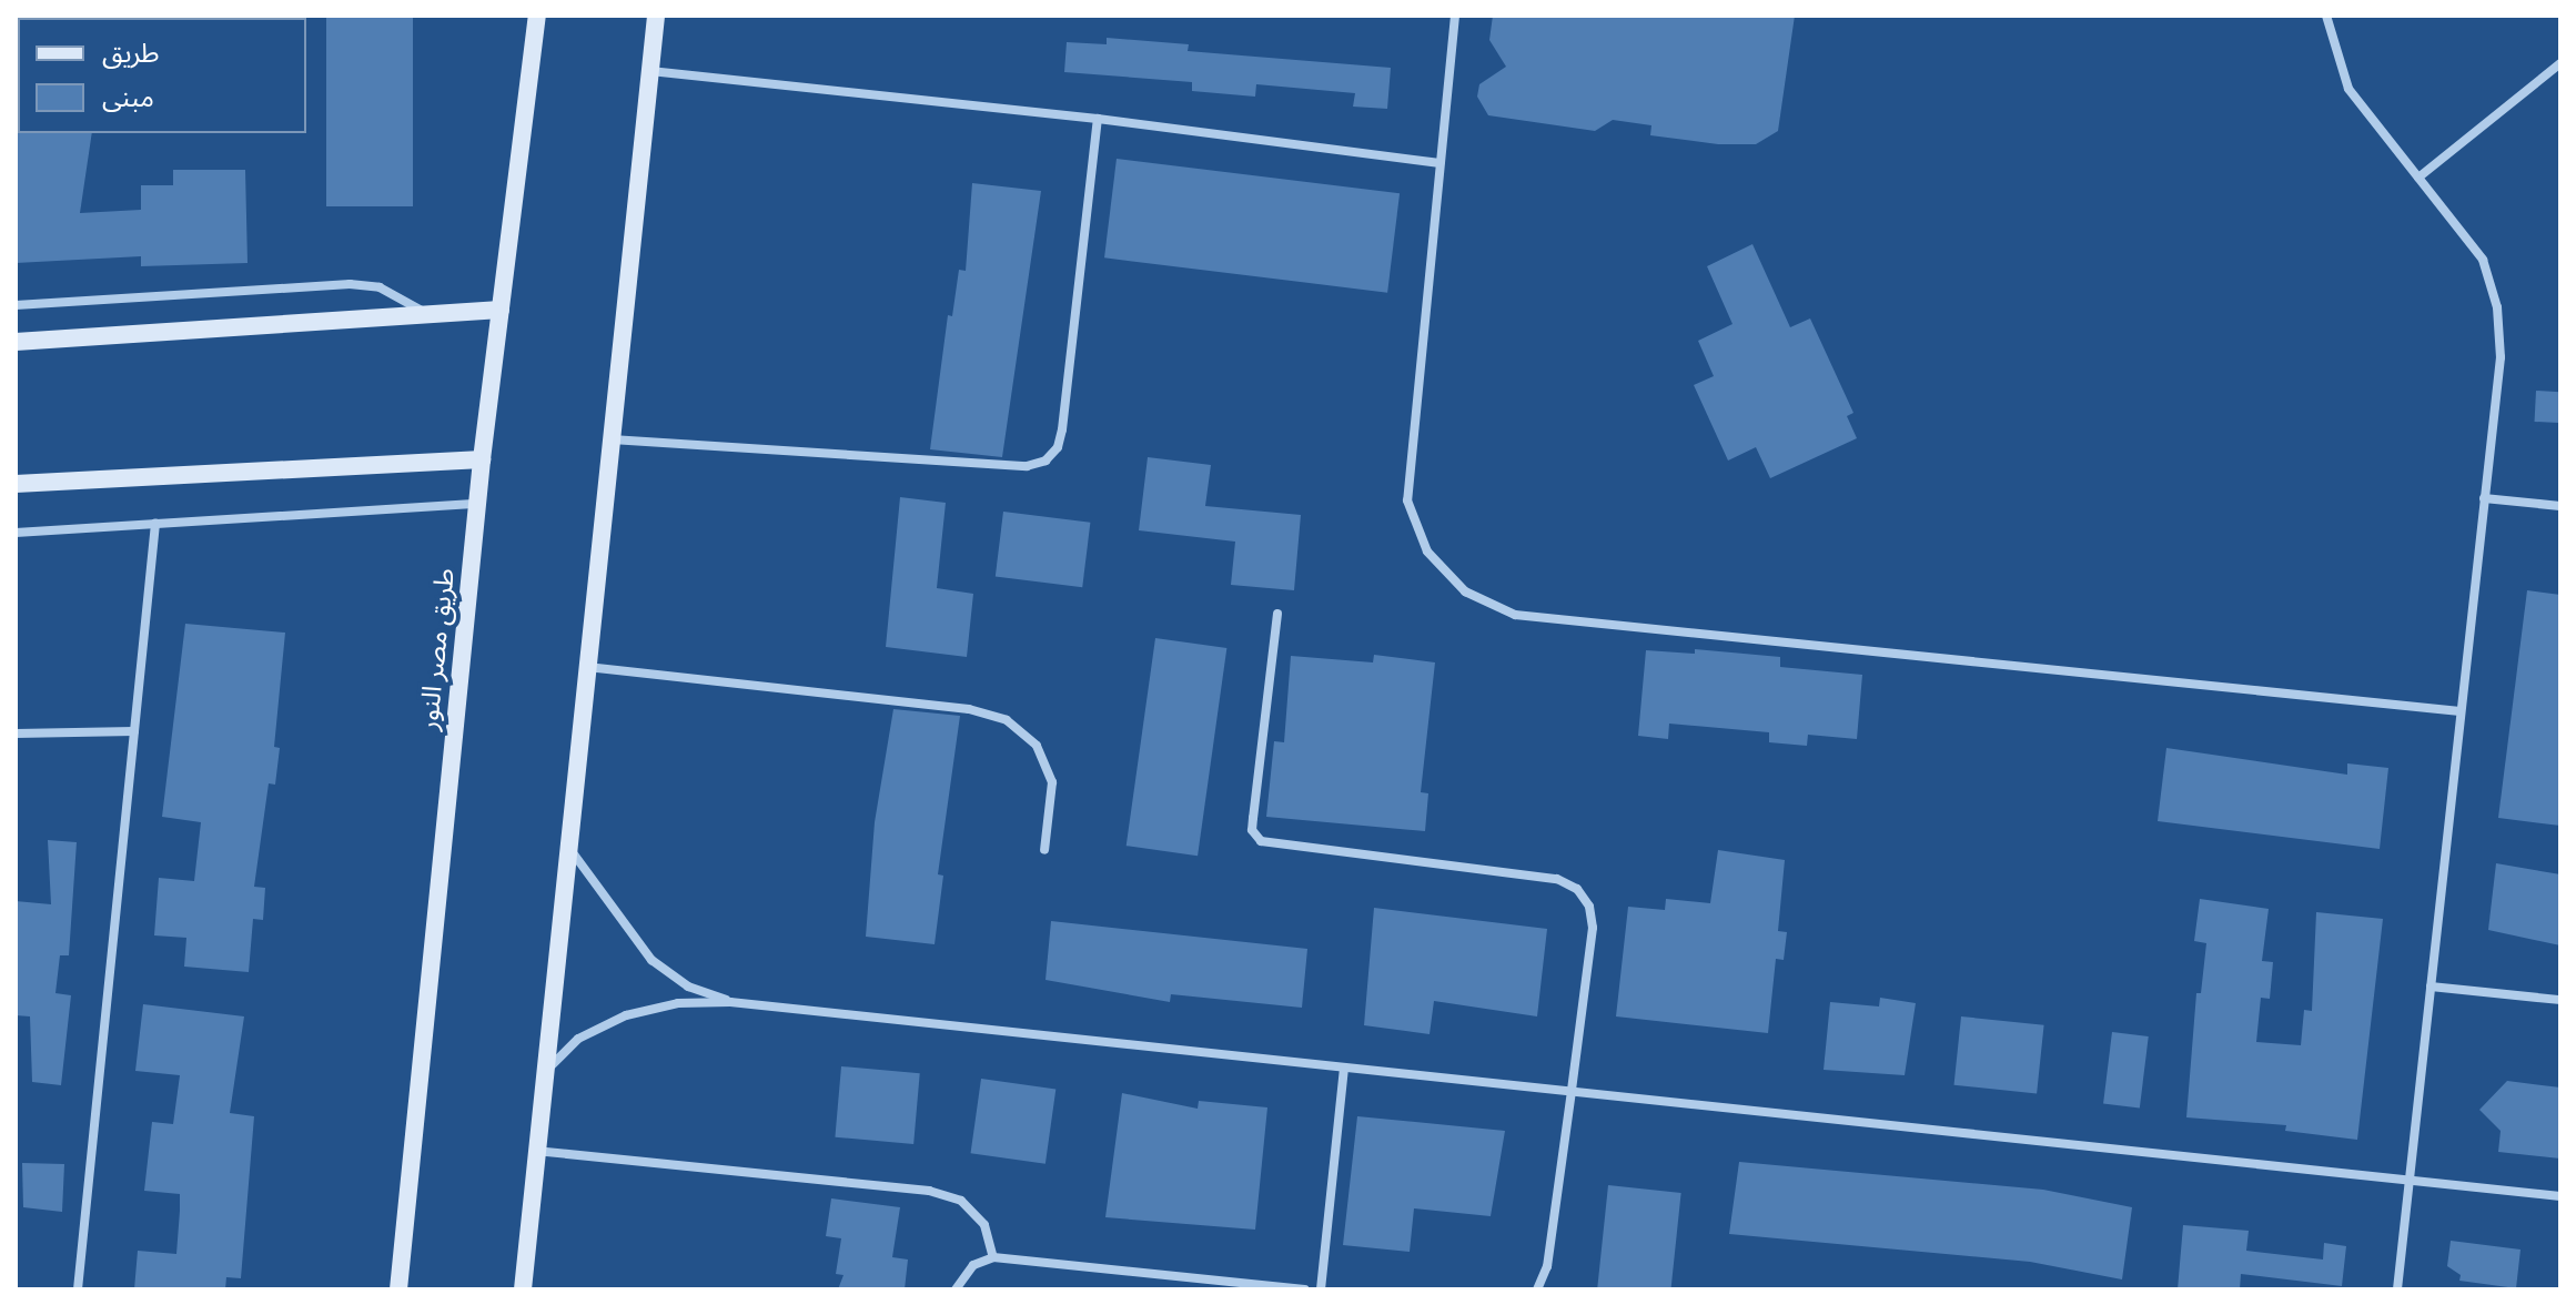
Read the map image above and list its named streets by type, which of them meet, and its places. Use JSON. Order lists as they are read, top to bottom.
{
  "streets": {
    "street": ["طريق مصر النور"]
  },
  "legend": ["طريق", "مبنى"]
}
